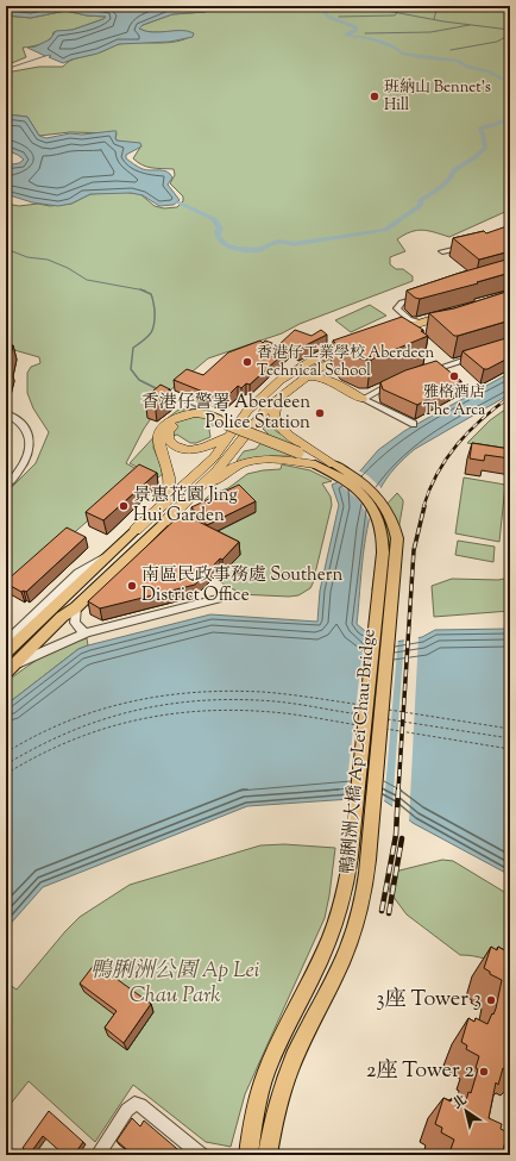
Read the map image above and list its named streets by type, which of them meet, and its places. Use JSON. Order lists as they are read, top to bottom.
{
  "streets": {
    "main road": ["鴨脷洲大橋 Ap Lei Chau Bridge"]
  },
  "parks": ["鴨脷洲公園 Ap Lei Chau Park"],
  "places": [
    "班納山 Bennet's Hill",
    "香港仔工業學校 Aberdeen Technical School",
    "雅格酒店 The Arca",
    "香港仔警署 Aberdeen Police Station",
    "景惠花園 Jing Hui Garden",
    "南區民政事務處 Southern District Office",
    "3座 Tower 3",
    "2座 Tower 2"
  ],
  "north": "top left"
}
